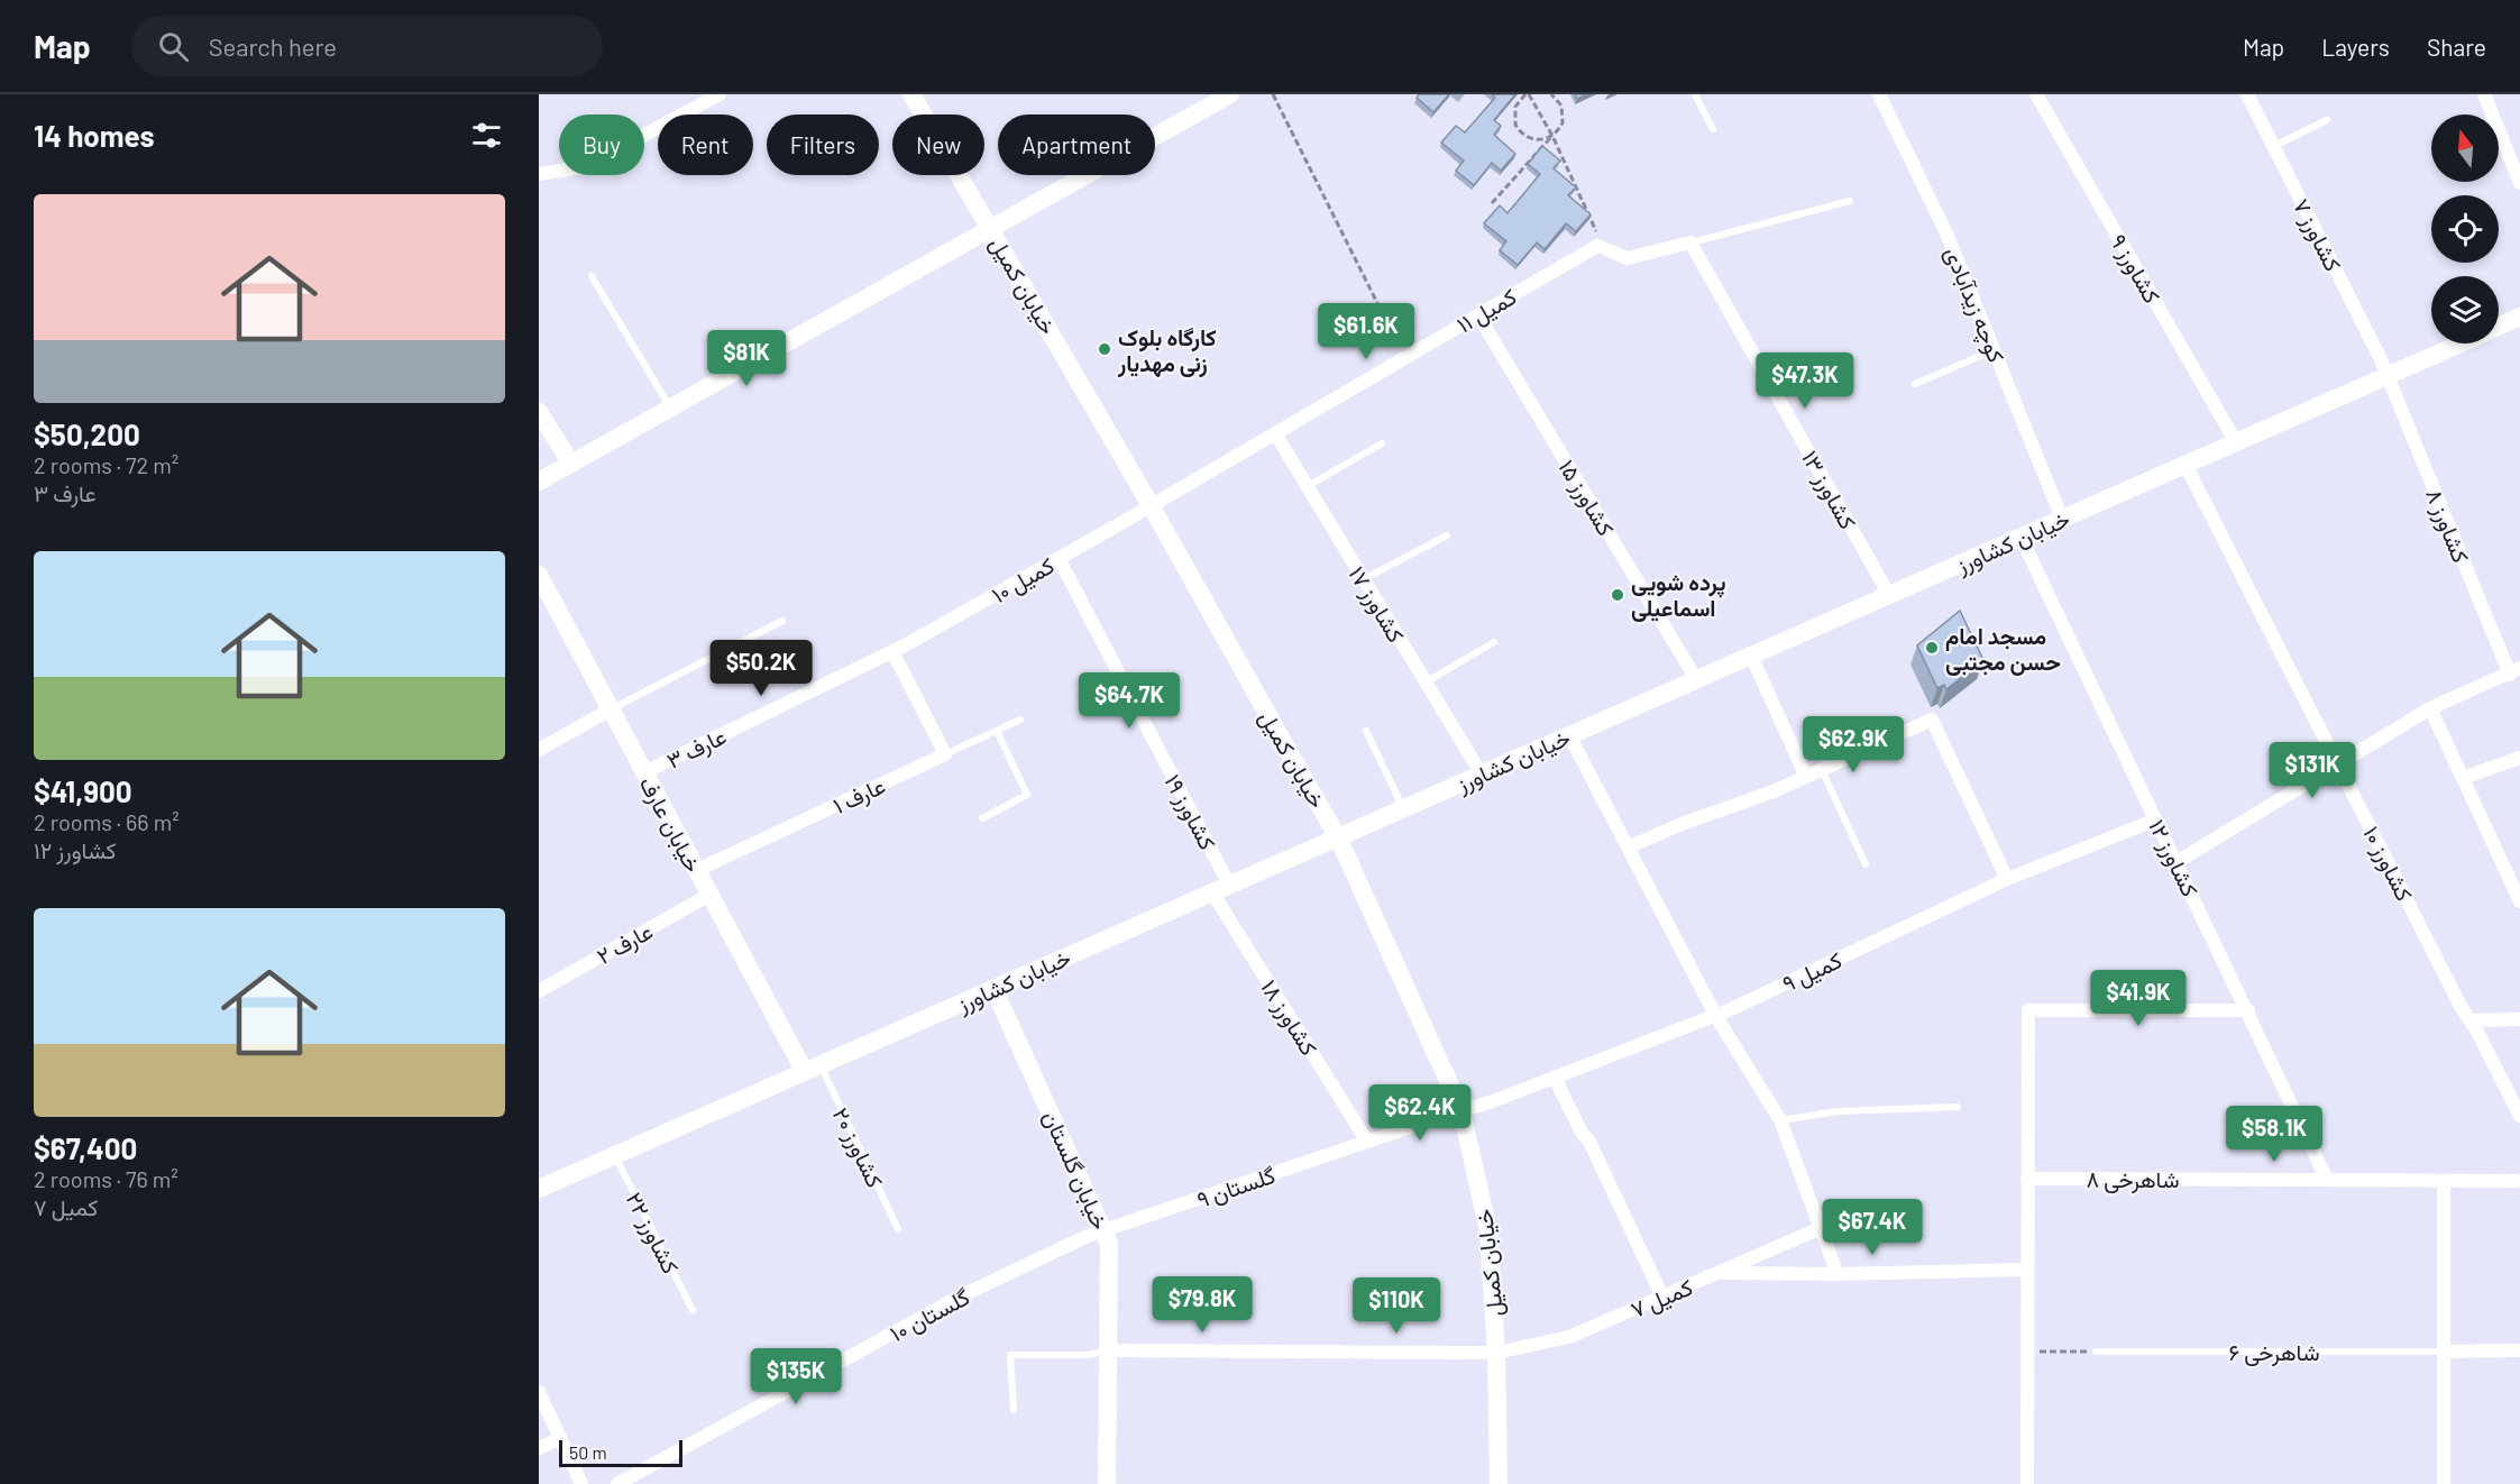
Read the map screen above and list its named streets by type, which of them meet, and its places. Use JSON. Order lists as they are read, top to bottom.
{
  "streets": {
    "street": [
      "کشاورز ۷",
      "کشاورز ۹",
      "خیابان کمیل",
      "کوچه زیدآبادی",
      "کمیل ۱۱",
      "کشاورز ۱۳",
      "کشاورز ۱۵",
      "کشاورز ۸",
      "خیابان کشاورز",
      "کمیل ۱۰",
      "کشاورز ۱۷",
      "عارف ۳",
      "عارف ۱",
      "کشاورز ۱۹",
      "خیابان عارف",
      "کشاورز ۱۲",
      "کشاورز ۱۰",
      "عارف ۲",
      "کمیل ۹",
      "کشاورز ۱۸",
      "خیابان گلستان",
      "شاهرخی ۸",
      "گلستان ۹",
      "کمیل ۷",
      "گلستان ۱۰",
      "شاهرخی ۶"
    ],
    "lane": ["کشاورز ۲۰", "کشاورز ۲۲"]
  },
  "crossings": [
    ["کشاورز ۷", "کشاورز ۸"],
    ["کشاورز ۷", "خیابان کشاورز"],
    ["کشاورز ۹", "خیابان کشاورز"],
    ["خیابان کمیل", "کمیل ۱۱"],
    ["خیابان کمیل", "خیابان کشاورز"],
    ["خیابان کمیل", "کمیل ۱۰"],
    ["خیابان کمیل", "کمیل ۹"],
    ["خیابان کمیل", "گلستان ۹"],
    ["خیابان کمیل", "کمیل ۷"],
    ["کوچه زیدآبادی", "خیابان کشاورز"],
    ["کمیل ۱۱", "کشاورز ۱۵"],
    ["کمیل ۱۱", "کمیل ۱۰"],
    ["کمیل ۱۱", "کشاورز ۱۷"],
    ["کشاورز ۱۳", "خیابان کشاورز"],
    ["کشاورز ۱۵", "خیابان کشاورز"],
    ["کشاورز ۸", "خیابان کشاورز"],
    ["خیابان کشاورز", "کشاورز ۱۷"],
    ["خیابان کشاورز", "کشاورز ۱۹"],
    ["خیابان کشاورز", "خیابان عارف"],
    ["خیابان کشاورز", "کشاورز ۱۲"],
    ["خیابان کشاورز", "کشاورز ۱۰"],
    ["خیابان کشاورز", "کشاورز ۱۸"],
    ["خیابان کشاورز", "کشاورز ۲۰"],
    ["خیابان کشاورز", "خیابان گلستان"],
    ["خیابان کشاورز", "کشاورز ۲۲"],
    ["کمیل ۱۰", "عارف ۳"],
    ["کمیل ۱۰", "کشاورز ۱۹"],
    ["عارف ۳", "خیابان عارف"],
    ["عارف ۱", "خیابان عارف"],
    ["کشاورز ۱۹", "کشاورز ۱۸"],
    ["خیابان عارف", "عارف ۲"],
    ["خیابان عارف", "کشاورز ۲۰"],
    ["کشاورز ۱۲", "کمیل ۹"],
    ["کشاورز ۱۲", "شاهرخی ۸"],
    ["کمیل ۹", "گلستان ۹"],
    ["کشاورز ۱۸", "گلستان ۹"],
    ["خیابان گلستان", "گلستان ۹"],
    ["خیابان گلستان", "کمیل ۷"],
    ["خیابان گلستان", "گلستان ۱۰"],
    ["گلستان ۹", "گلستان ۱۰"]
  ],
  "places": ["کارگاه بلوک زنی مهدیار", "پرده شویی اسماعیلی", "مسجد امام حسن مجتبی"],
  "scale_bar": "50 m",
  "north": "top",
  "page": {
    "header": "Map",
    "search": "Search here",
    "nav": ["Map", "Layers", "Share"],
    "heading": "14 homes",
    "chip": [
      "Buy",
      "Rent",
      "Filters",
      "New",
      "Apartment"
    ],
    "list": [
      {
        "name": "$50,200",
        "note": "2 rooms · 72 m² · عارف ۳"
      },
      {
        "name": "$41,900",
        "note": "2 rooms · 66 m² · کشاورز ۱۲"
      },
      {
        "name": "$67,400",
        "note": "2 rooms · 76 m² · کمیل ۷"
      }
    ],
    "price": [
      "$61.6K",
      "$81K",
      "$47.3K",
      "$50.2K",
      "$64.7K",
      "$62.9K",
      "$131K",
      "$41.9K",
      "$62.4K",
      "$58.1K",
      "$67.4K",
      "$79.8K",
      "$110K",
      "$135K"
    ],
    "scale": "50 m"
  }
}
